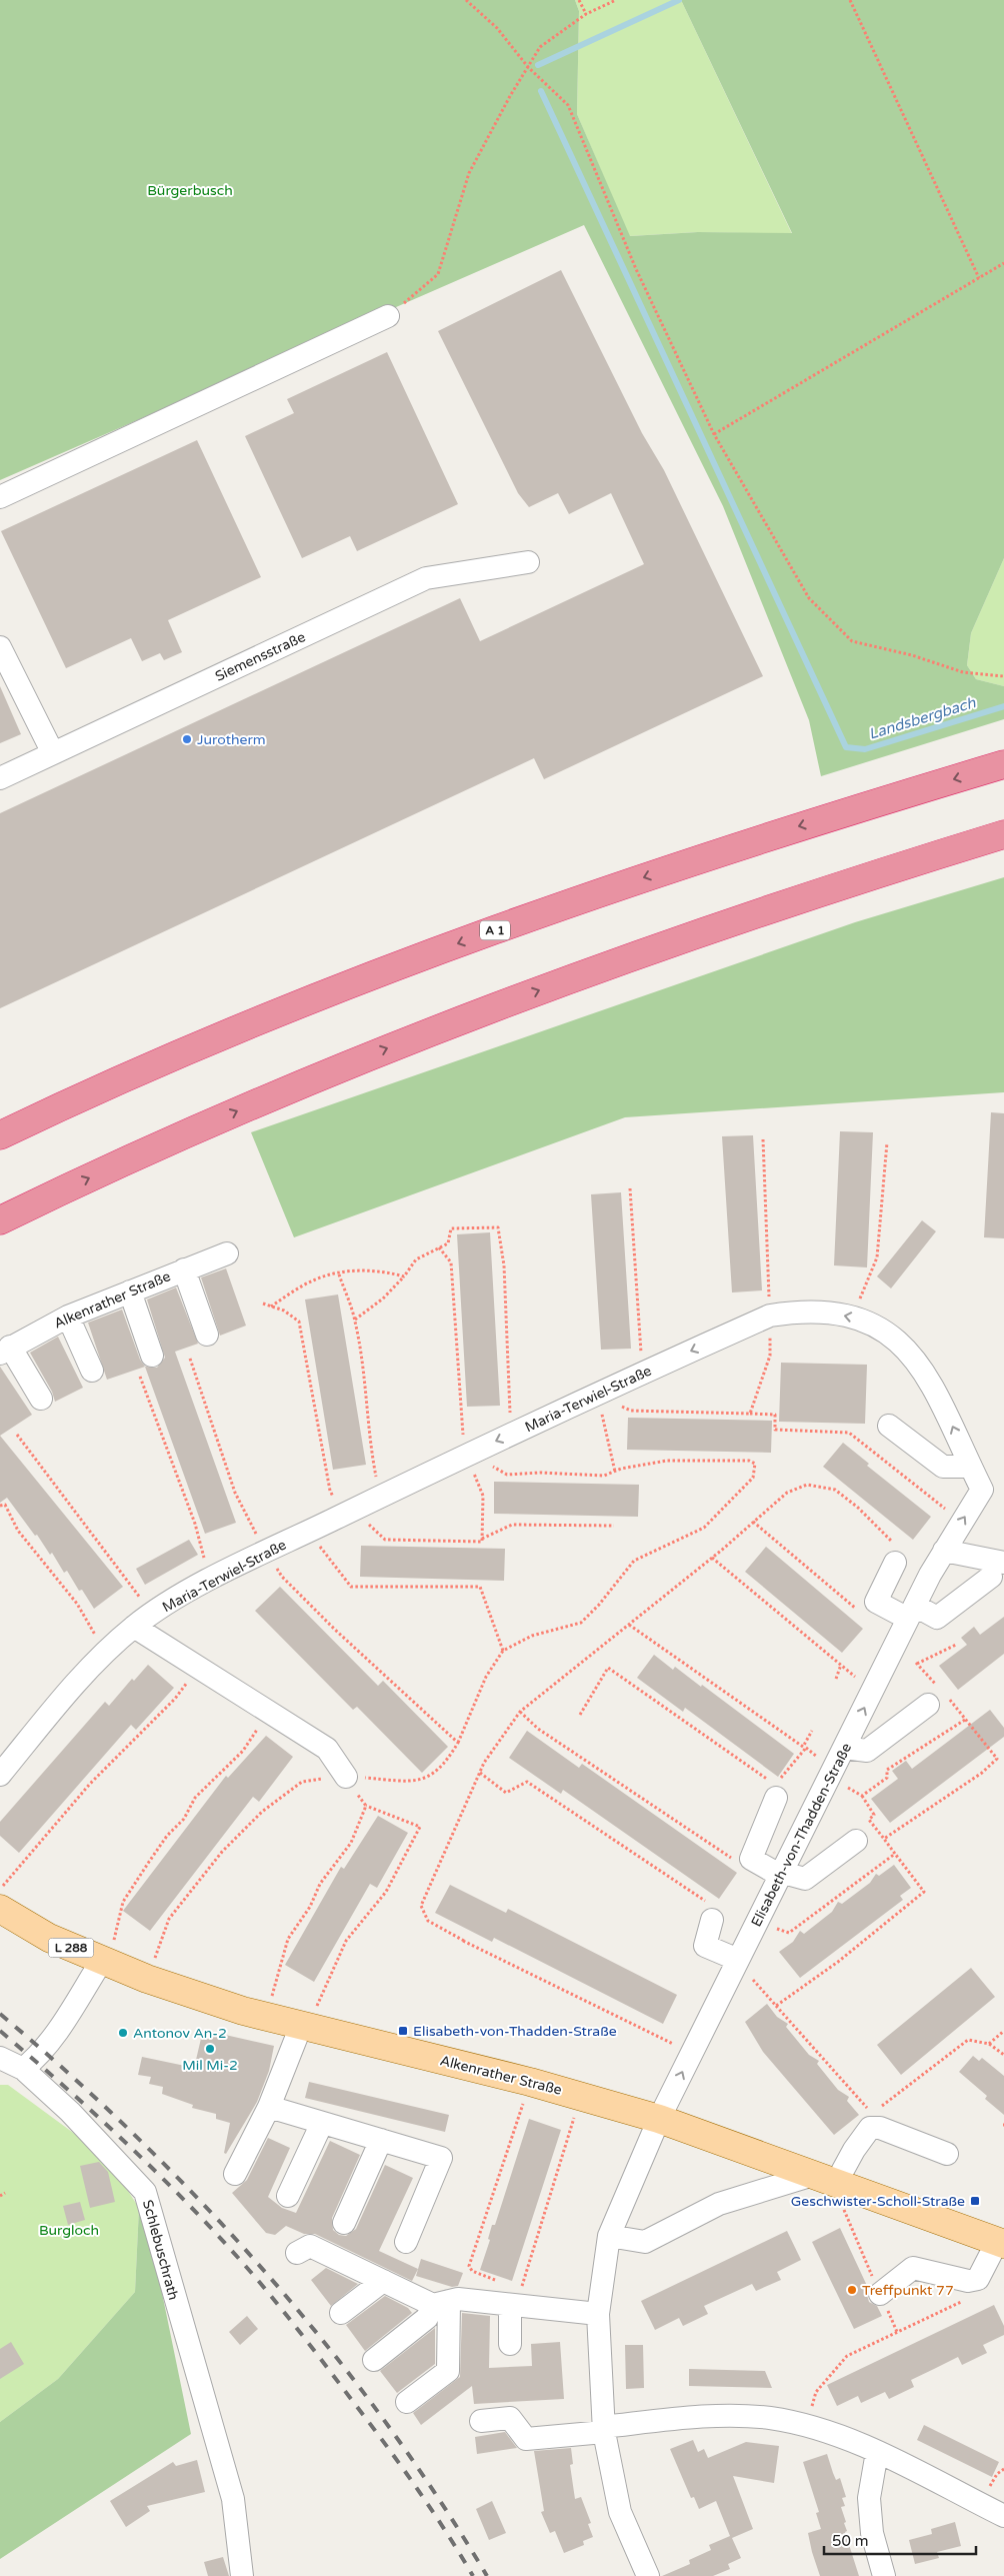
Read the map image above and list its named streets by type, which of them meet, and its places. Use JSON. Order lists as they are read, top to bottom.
{
  "streets": {
    "highway": ["A 1"],
    "main road": ["Alkenrather Straße", "L 288"],
    "street": [
      "Siemensstraße",
      "Maria-Terwiel-Straße",
      "Elisabeth-von-Thadden-Straße",
      "Schlebuschrath"
    ]
  },
  "crossings": [
    ["Alkenrather Straße", "Elisabeth-von-Thadden-Straße"],
    ["Maria-Terwiel-Straße", "Elisabeth-von-Thadden-Straße"]
  ],
  "water": ["Landsbergbach"],
  "parks": ["Bürgerbusch", "Burgloch"],
  "places": {
    "other": [
      "Jurotherm",
      "Antonov An-2",
      "Mil Mi-2",
      "Treffpunkt 77"
    ],
    "transit": ["Elisabeth-von-Thadden-Straße", "Geschwister-Scholl-Straße"]
  },
  "scale_bar": "50 m"
}
